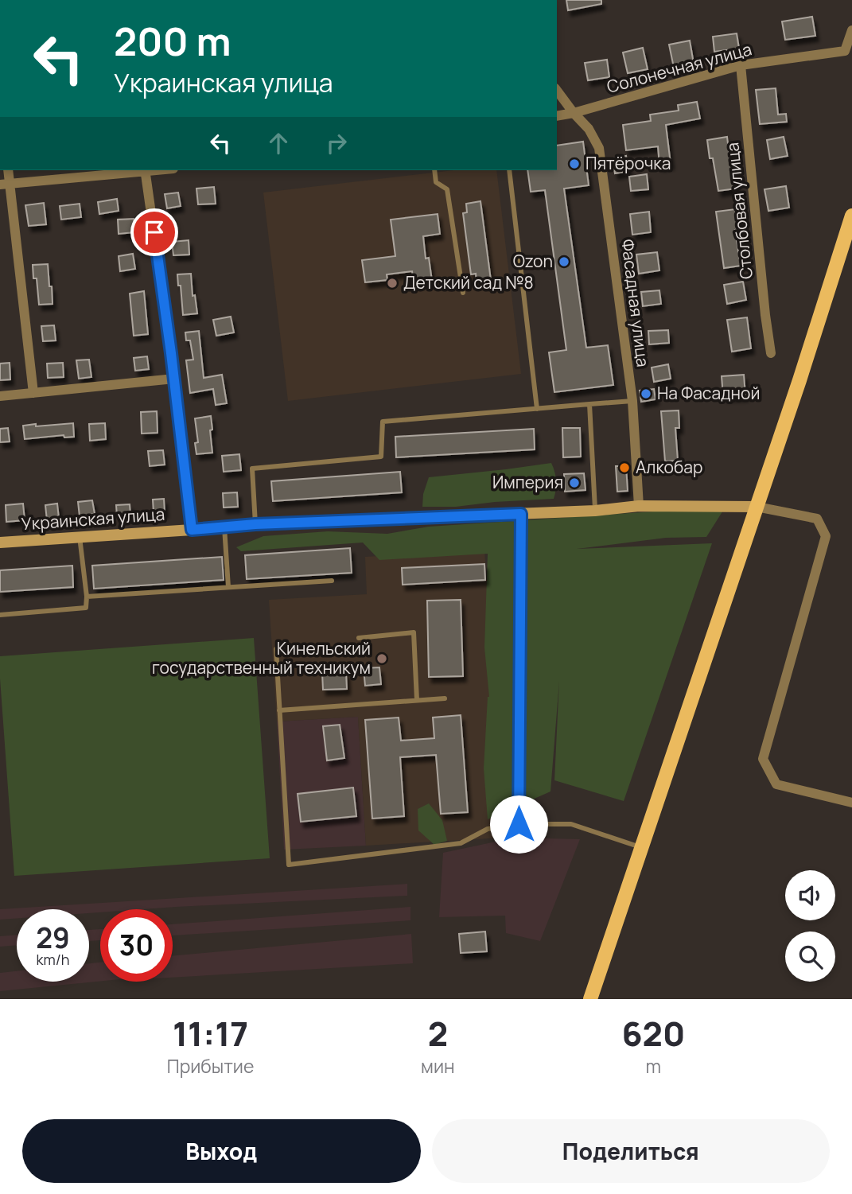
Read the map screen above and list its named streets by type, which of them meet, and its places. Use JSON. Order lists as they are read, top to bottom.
{
  "streets": {
    "main road": ["Украинская улица"],
    "street": ["Солонечная улица", "Столбовая улица", "Фасадная улица"]
  },
  "crossings": [
    ["Солонечная улица", "Столбовая улица"],
    ["Солонечная улица", "Фасадная улица"],
    ["Фасадная улица", "Украинская улица"]
  ],
  "places": [
    "Пятёрочка",
    "Ozon",
    "Детский сад №8",
    "На Фасадной",
    "Алкобар",
    "Империя",
    "Кинельский государственный техникум"
  ],
  "page": {
    "turn": ["200 m", "Украинская улица"],
    "speed": "29 km/h",
    "limit": "30",
    "eta": [
      "11:17",
      "Прибытие",
      "2",
      "мин",
      "620",
      "m"
    ],
    "buttons": ["Выход", "Поделиться"]
  }
}
